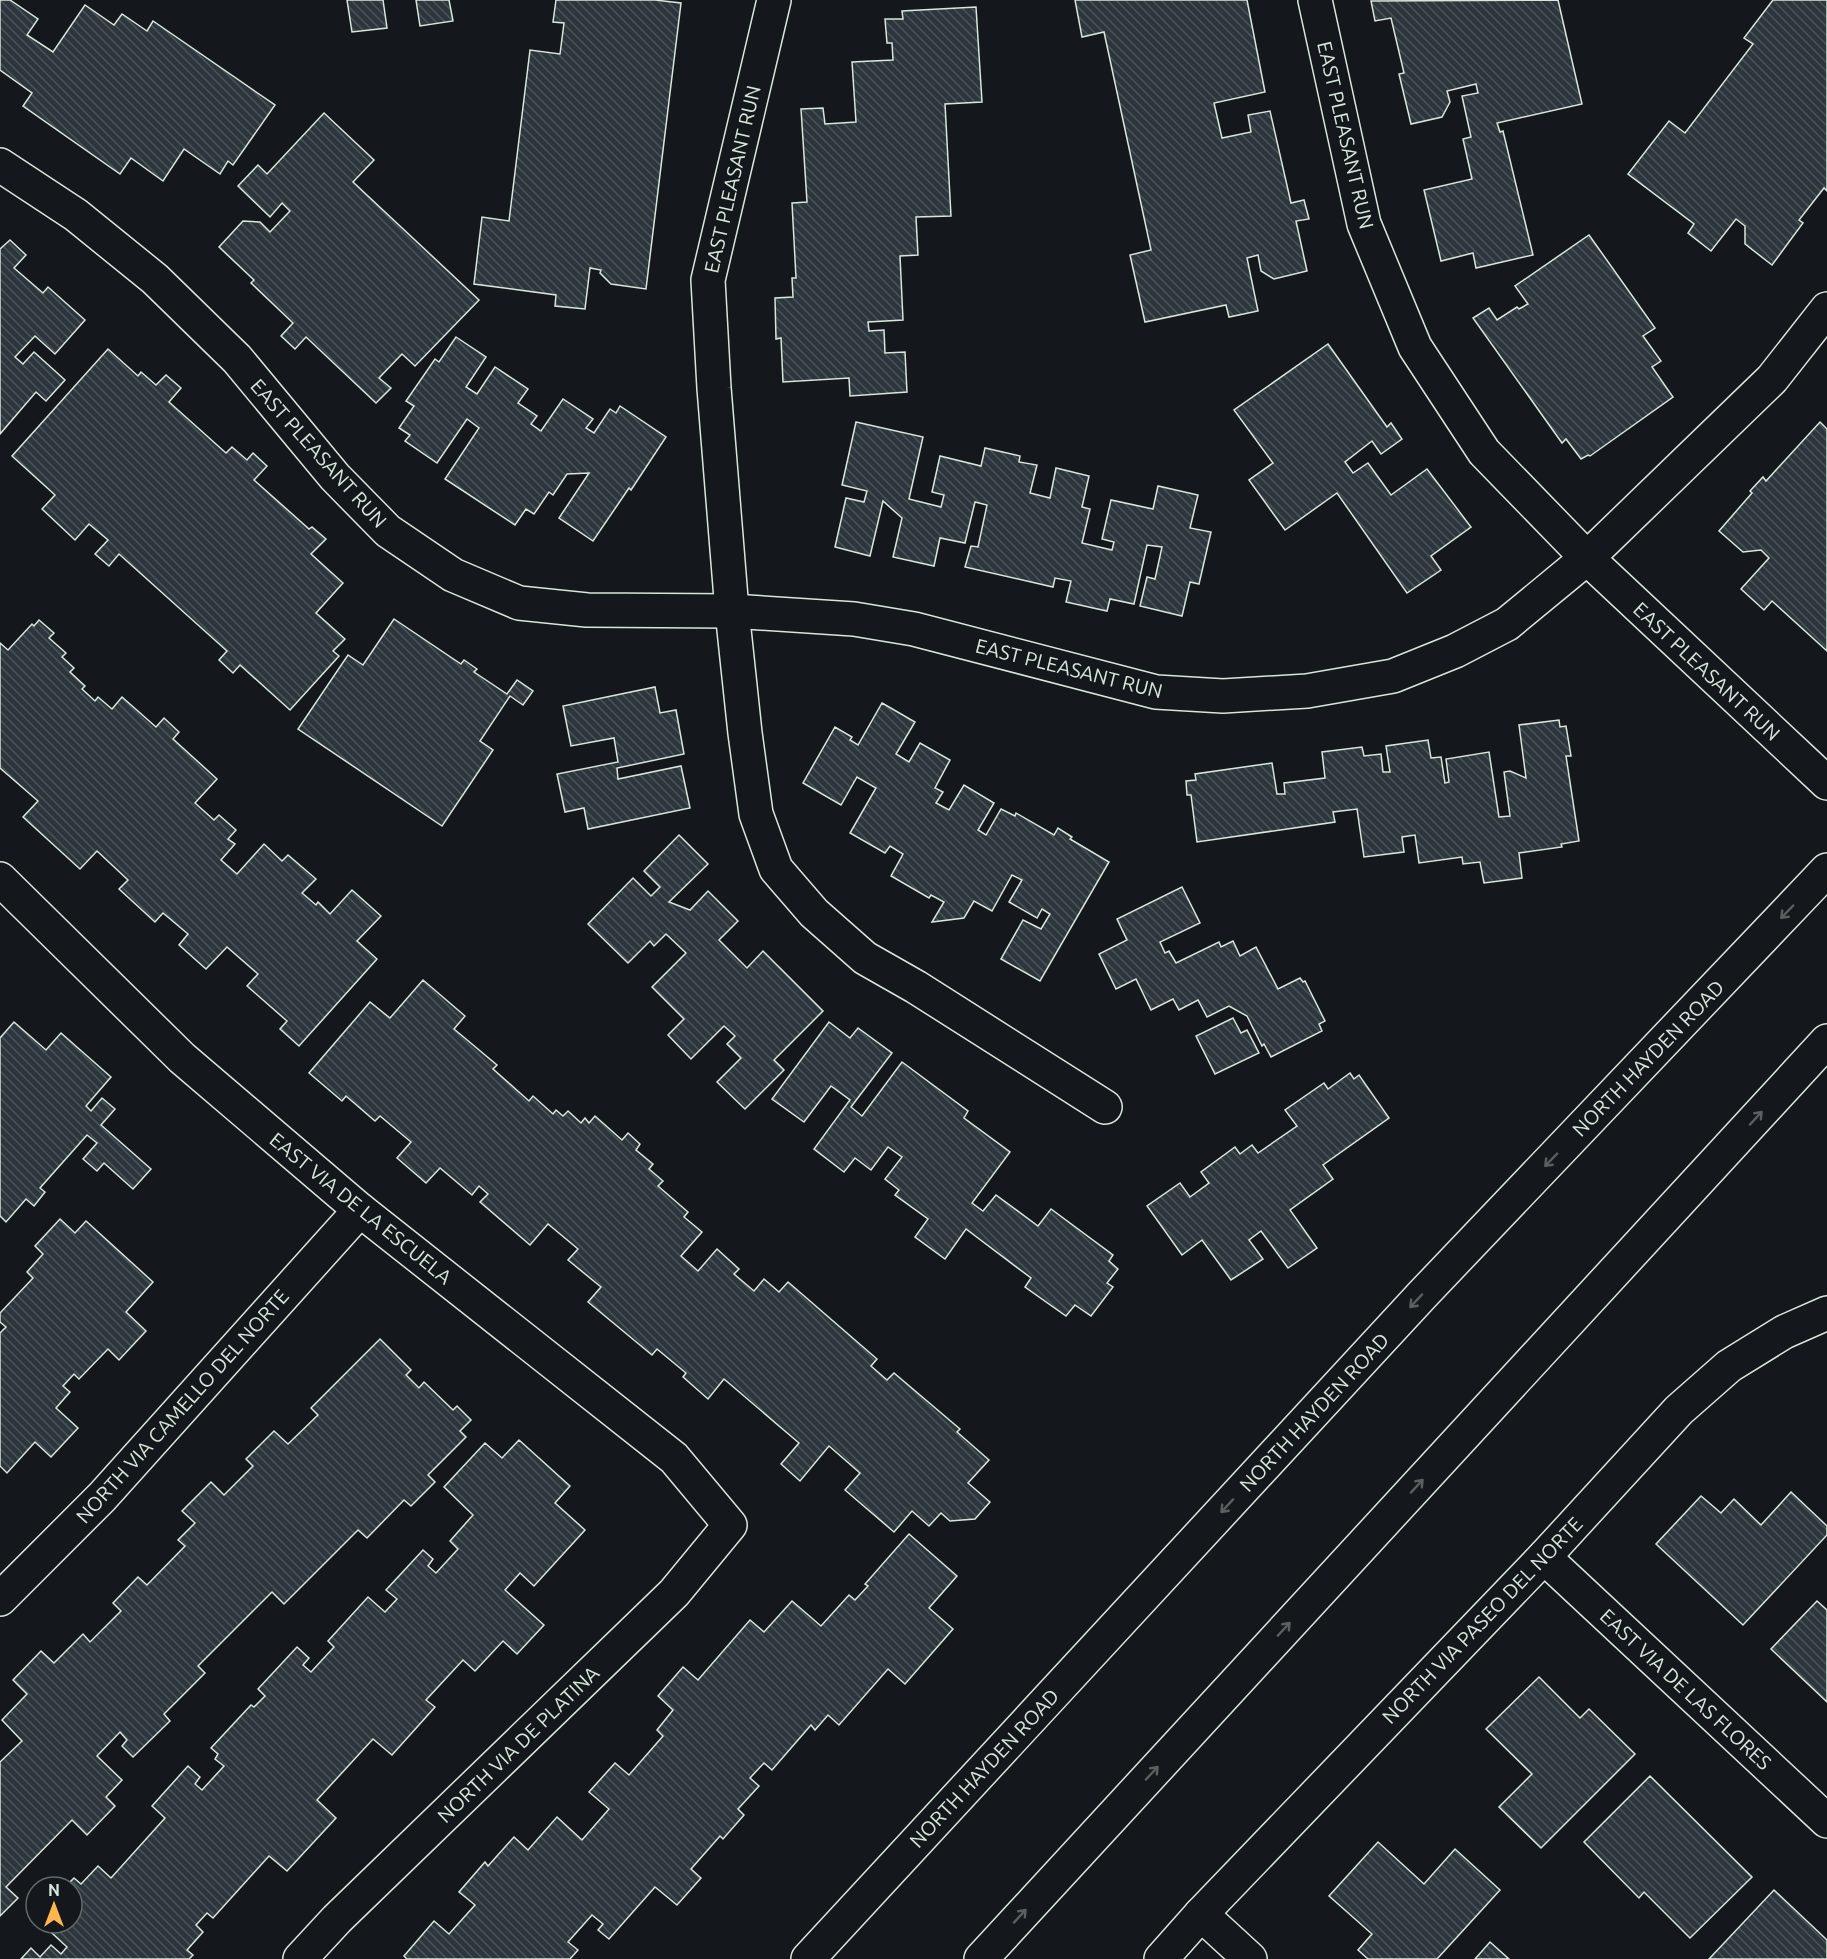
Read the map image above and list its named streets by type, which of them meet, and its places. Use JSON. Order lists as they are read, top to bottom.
{
  "streets": {
    "street": [
      "EAST PLEASANT RUN",
      "NORTH HAYDEN ROAD",
      "EAST VIA DE LA ESCUELA",
      "NORTH VIA CAMELLO DEL NORTE",
      "NORTH VIA PASEO DEL NORTE",
      "EAST VIA DE LAS FLORES",
      "NORTH VIA DE PLATINA"
    ]
  },
  "crossings": [
    ["EAST VIA DE LA ESCUELA", "NORTH VIA CAMELLO DEL NORTE"],
    ["EAST VIA DE LA ESCUELA", "NORTH VIA DE PLATINA"],
    ["NORTH VIA PASEO DEL NORTE", "EAST VIA DE LAS FLORES"]
  ],
  "north": "top"
}
